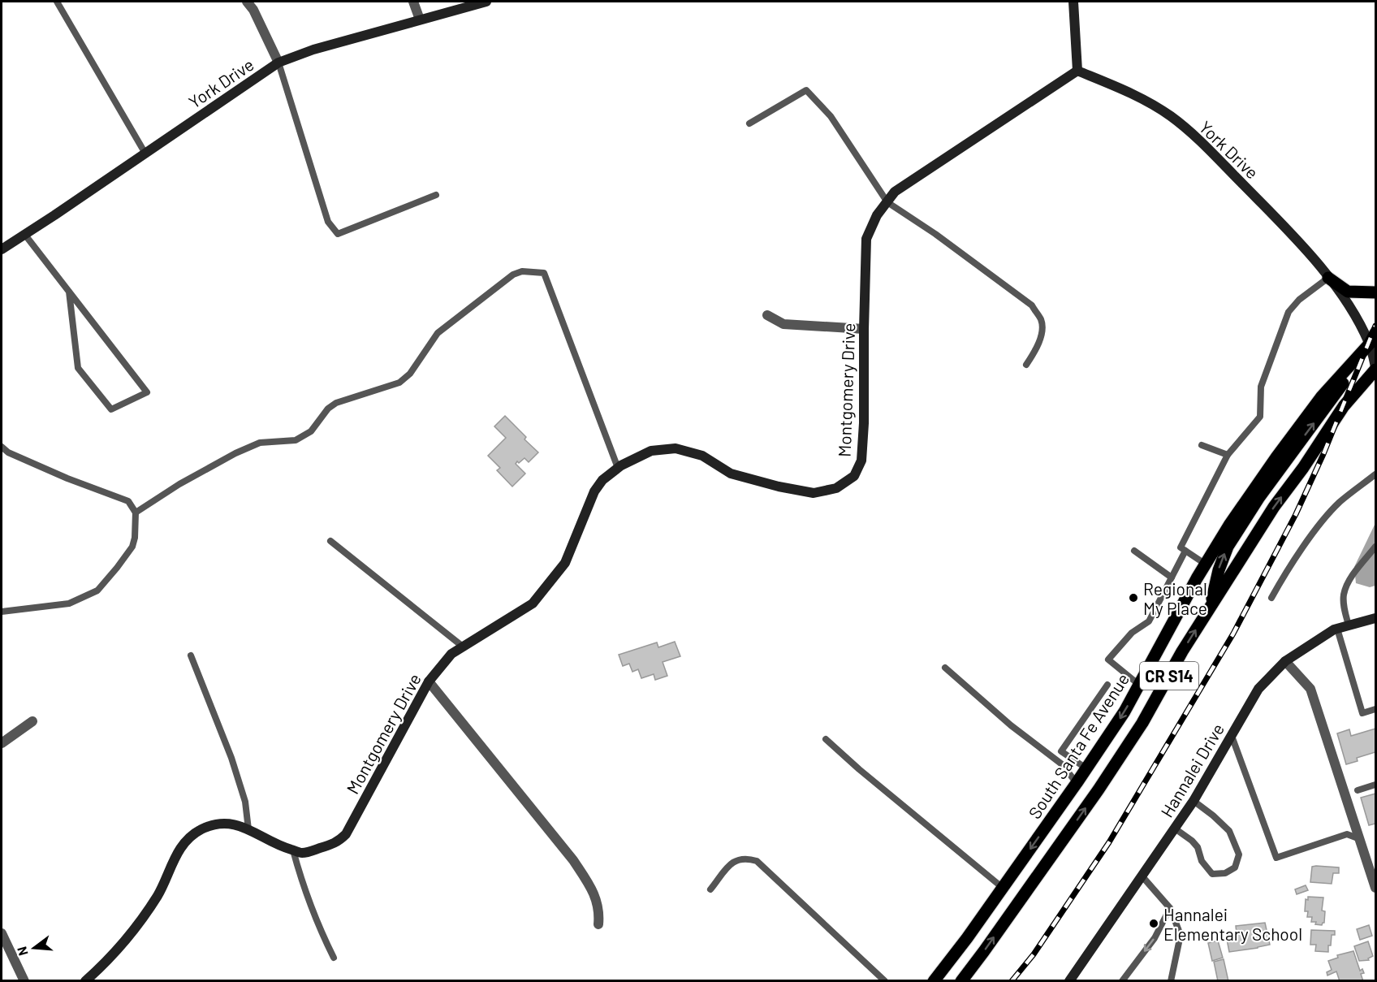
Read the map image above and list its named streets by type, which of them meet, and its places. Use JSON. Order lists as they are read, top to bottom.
{
  "streets": {
    "main road": ["CR S14", "South Santa Fe Avenue"],
    "street": ["York Drive", "Montgomery Drive", "Hannalei Drive"]
  },
  "crossings": [
    ["York Drive", "Montgomery Drive"],
    ["York Drive", "CR S14"],
    ["York Drive", "South Santa Fe Avenue"]
  ],
  "places": ["Regional My Place", "Hannalei Elementary School"],
  "north": "left"
}
